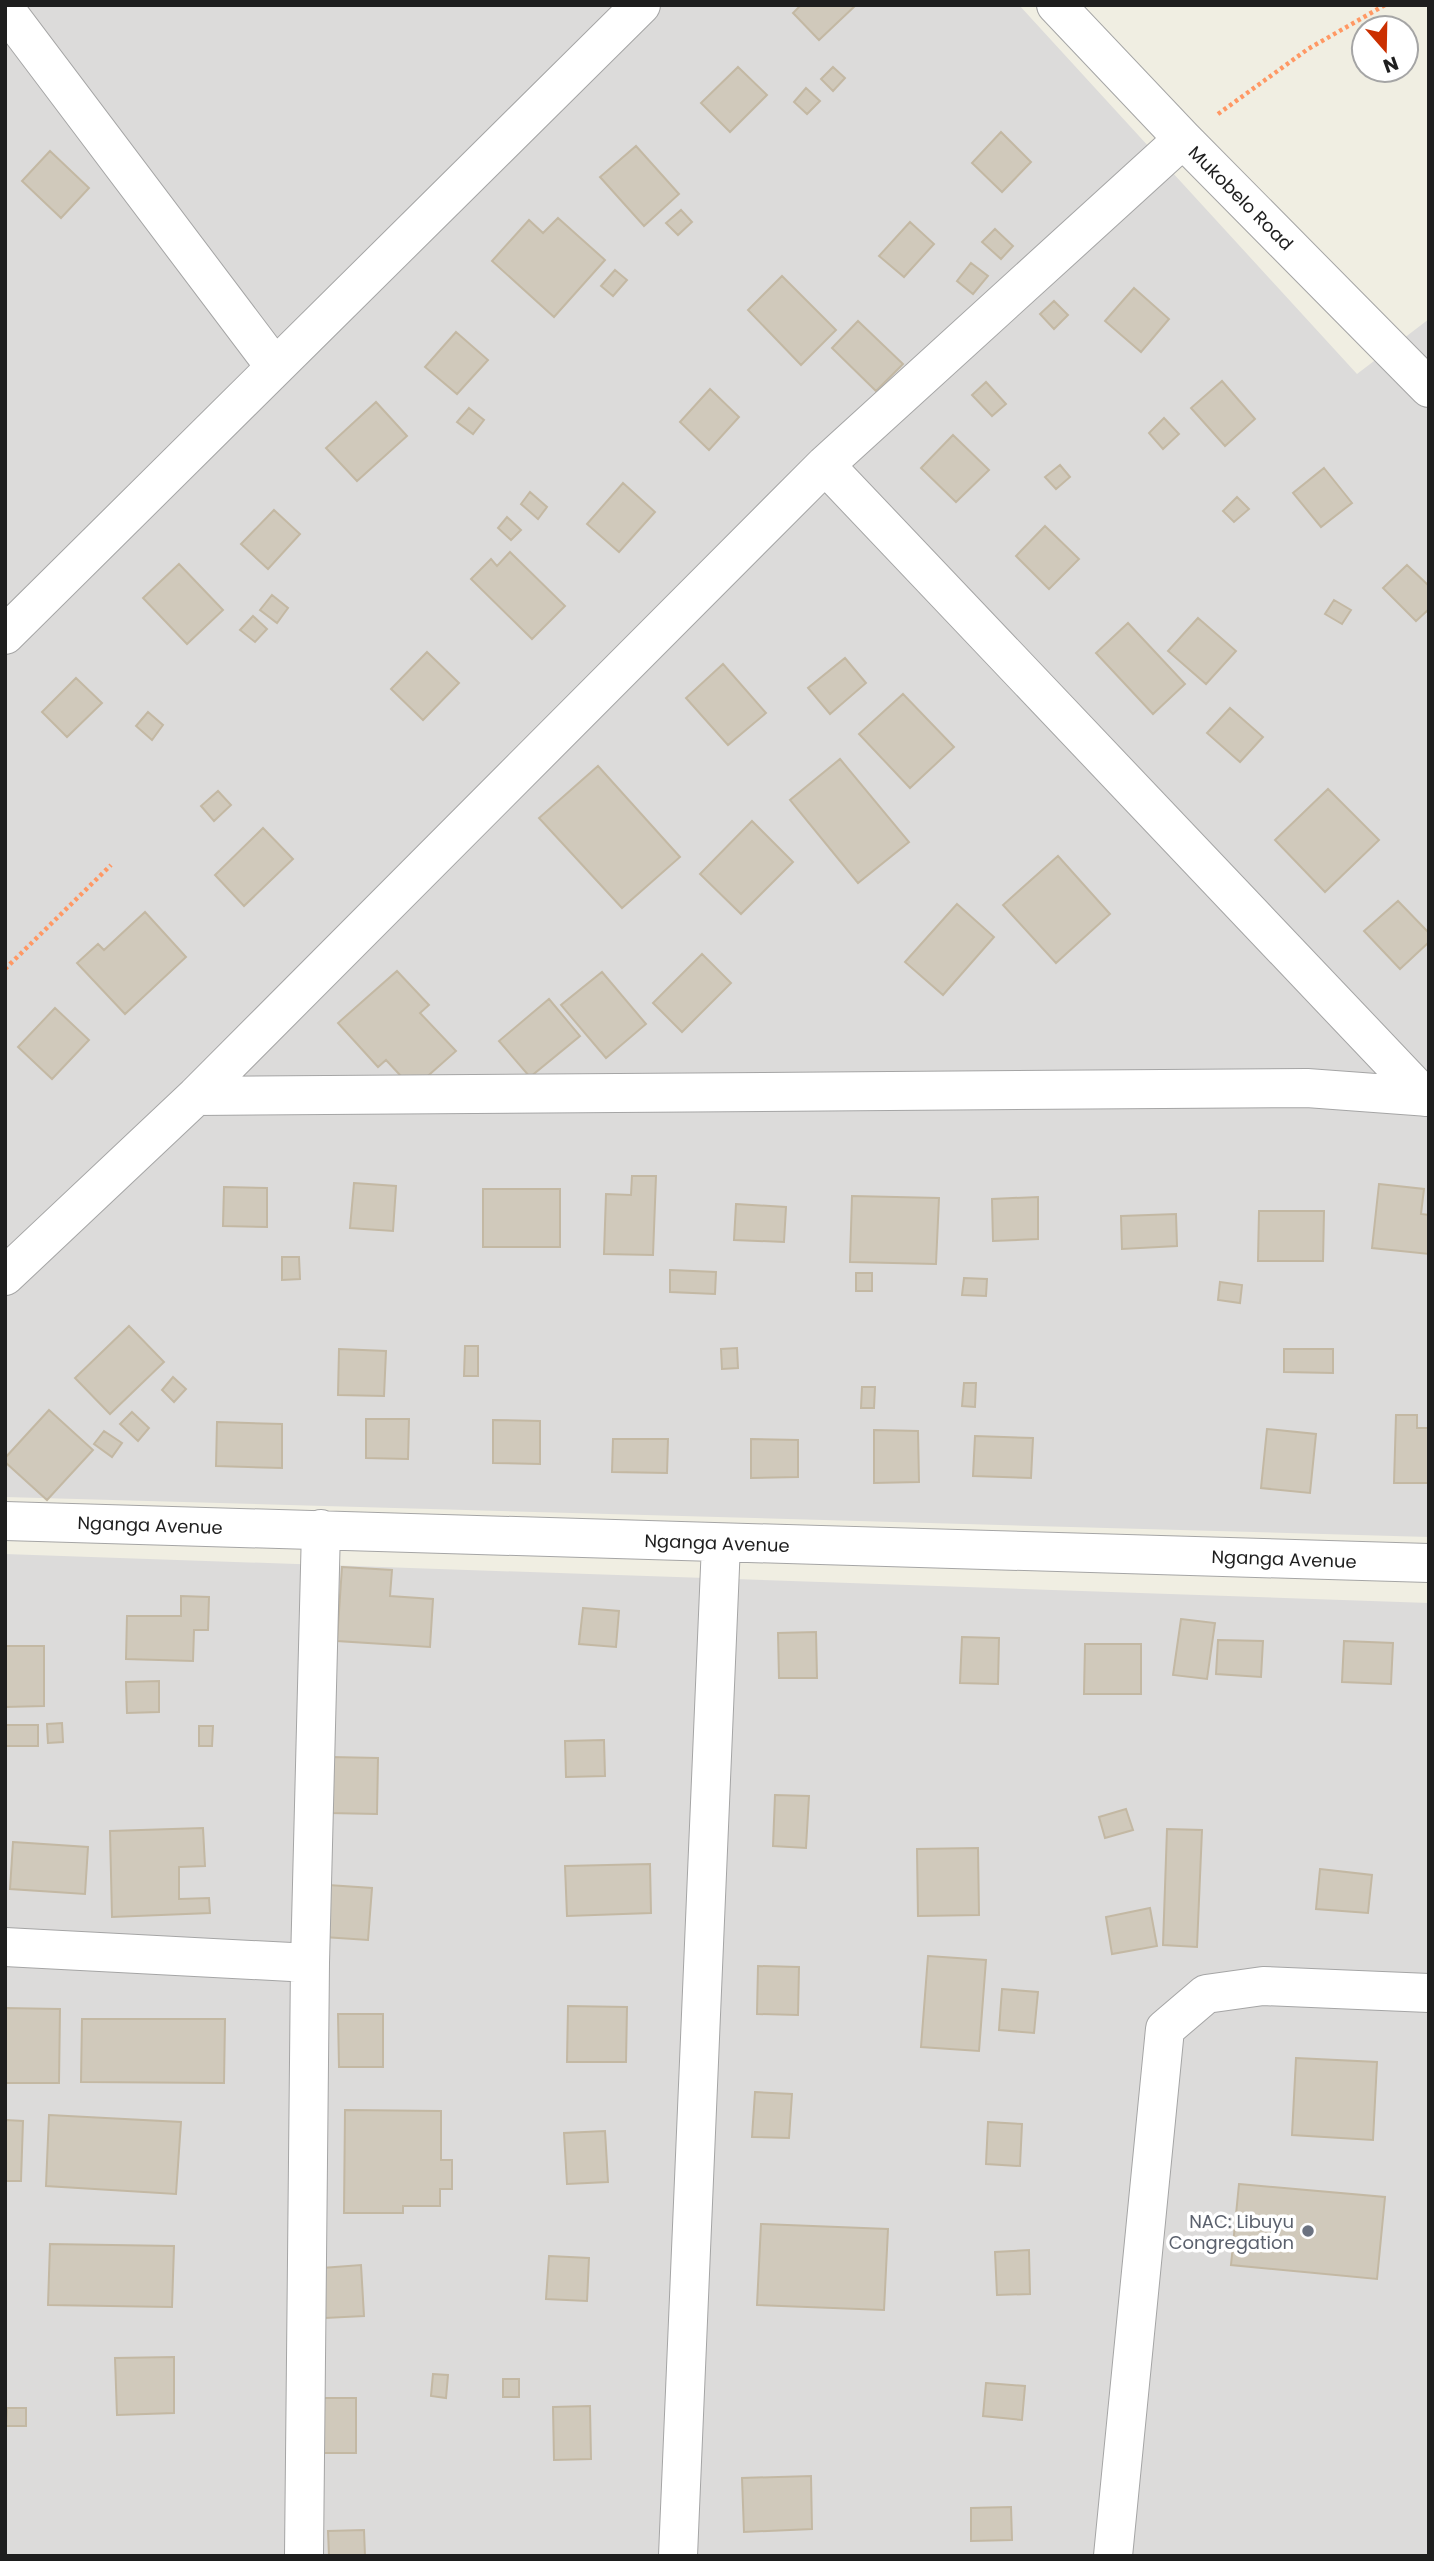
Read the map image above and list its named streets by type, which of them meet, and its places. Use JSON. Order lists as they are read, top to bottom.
{
  "streets": {
    "street": ["Mukobelo Road", "Nganga Avenue"]
  },
  "places": ["NAC: Libuyu Congregation"],
  "north": "bottom"
}
